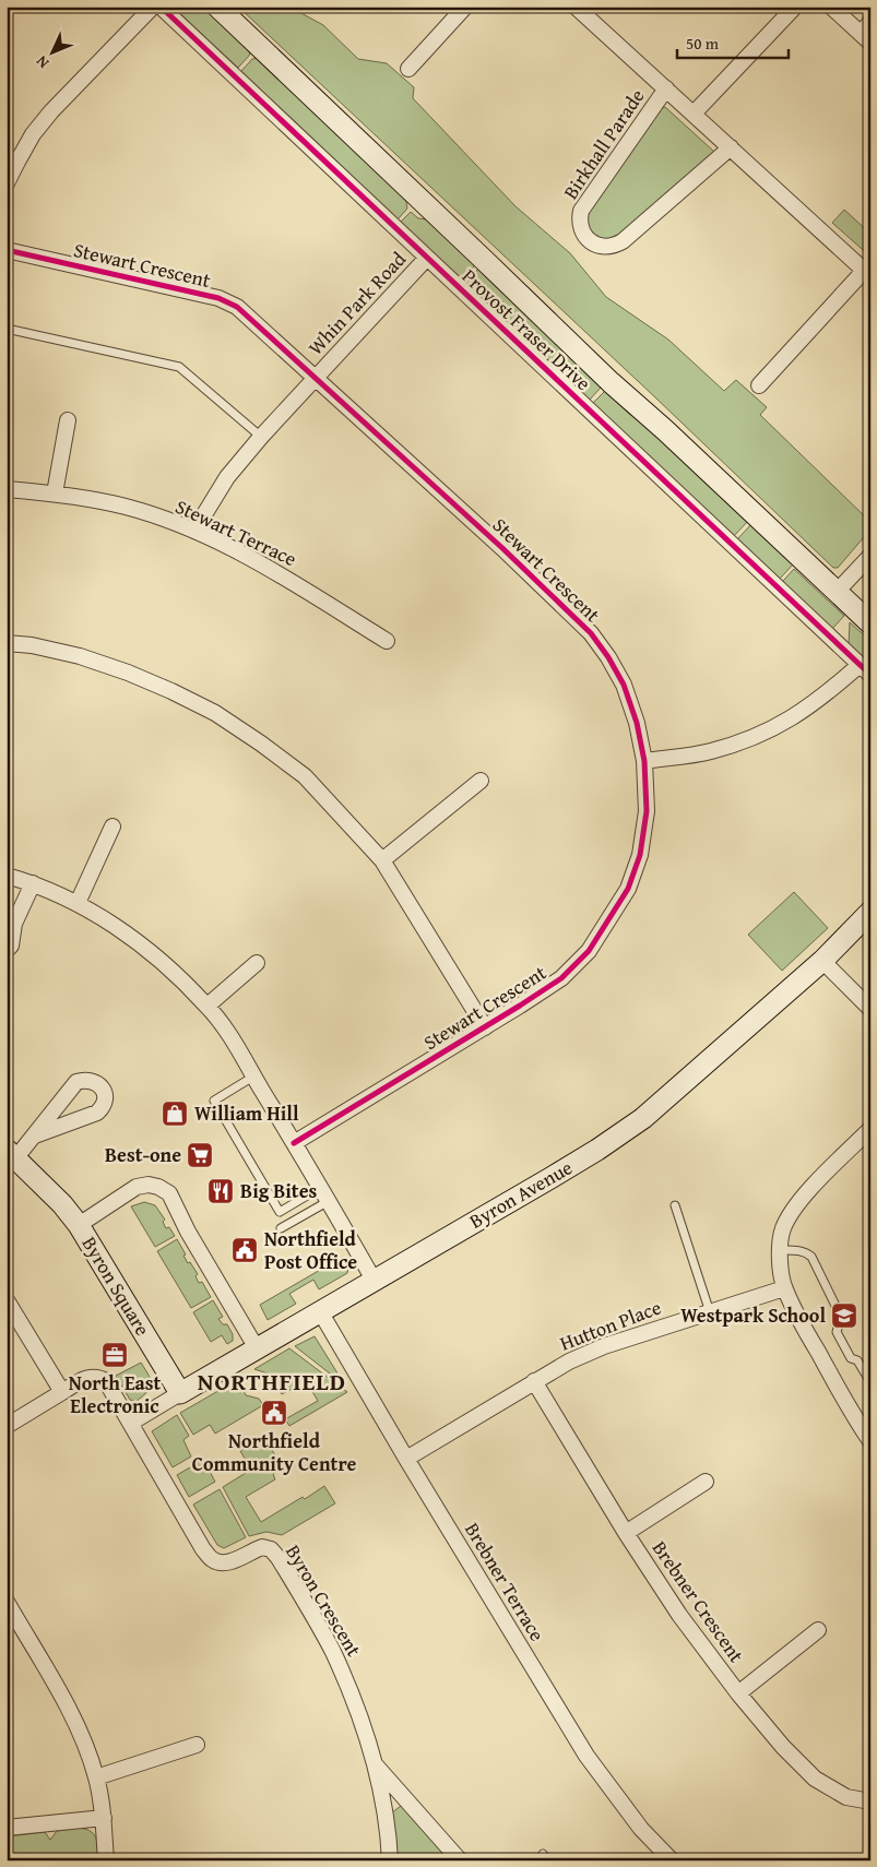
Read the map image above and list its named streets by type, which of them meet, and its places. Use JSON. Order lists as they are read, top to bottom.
{
  "streets": {
    "street": [
      "Birkhall Parade",
      "Stewart Crescent",
      "Whin Park Road",
      "Provost Fraser Drive",
      "Stewart Terrace",
      "Byron Avenue",
      "Byron Square",
      "Hutton Place",
      "Brebner Terrace",
      "Byron Crescent",
      "Brebner Crescent"
    ]
  },
  "crossings": [
    ["Stewart Crescent", "Whin Park Road"],
    ["Whin Park Road", "Provost Fraser Drive"],
    ["Whin Park Road", "Stewart Terrace"],
    ["Byron Avenue", "Byron Square"],
    ["Byron Avenue", "Brebner Terrace"],
    ["Byron Avenue", "Byron Crescent"],
    ["Hutton Place", "Brebner Terrace"],
    ["Hutton Place", "Brebner Crescent"]
  ],
  "districts": ["NORTHFIELD"],
  "places": {
    "shop": ["William Hill"],
    "supermarket": ["Best-one"],
    "restaurant": ["Big Bites"],
    "public building": ["Northfield Post Office", "Northfield Community Centre"],
    "school or university": ["Westpark School"],
    "office": ["North East Electronic"]
  },
  "scale_bar": "50 m",
  "north": "bottom left"
}
